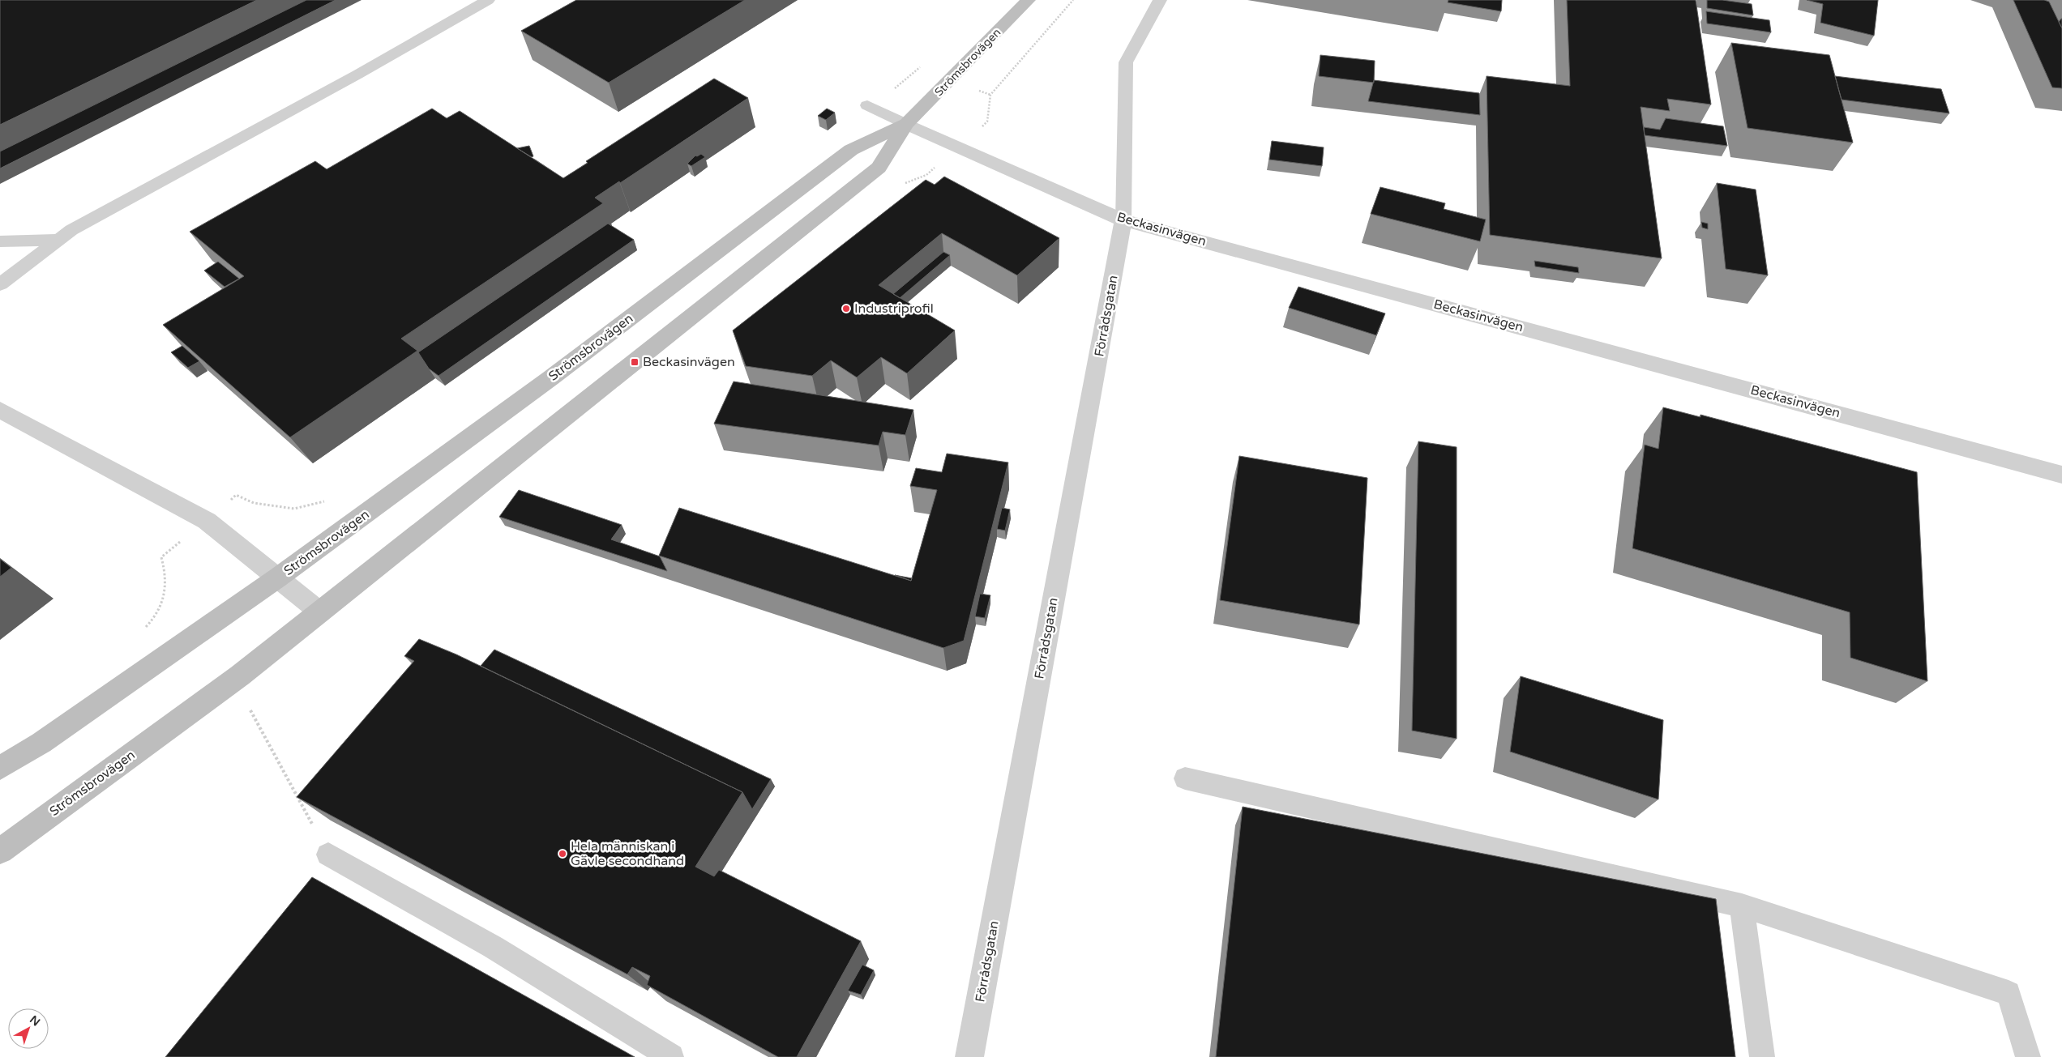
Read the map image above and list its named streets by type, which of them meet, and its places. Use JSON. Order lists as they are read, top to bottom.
{
  "streets": {
    "main road": ["Strömsbrovägen"],
    "street": ["Beckasinvägen", "Förrådsgatan"]
  },
  "crossings": [
    ["Strömsbrovägen", "Beckasinvägen"],
    ["Beckasinvägen", "Förrådsgatan"]
  ],
  "places": {
    "other": ["Industriprofil", "Hela människan i Gävle secondhand"],
    "transit": ["Beckasinvägen"]
  },
  "north": "top right"
}
